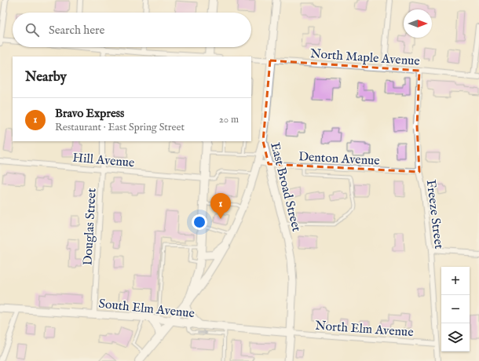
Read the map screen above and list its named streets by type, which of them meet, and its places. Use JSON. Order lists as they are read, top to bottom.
{
  "streets": {
    "street": [
      "North Maple Avenue",
      "Denton Avenue",
      "Hill Avenue",
      "East Broad Street",
      "Freeze Street",
      "Douglas Street",
      "South Elm Avenue",
      "North Elm Avenue"
    ]
  },
  "crossings": [
    ["North Maple Avenue", "East Broad Street"],
    ["North Maple Avenue", "Freeze Street"],
    ["Denton Avenue", "East Broad Street"],
    ["Denton Avenue", "Freeze Street"],
    ["Hill Avenue", "Douglas Street"],
    ["East Broad Street", "South Elm Avenue"],
    ["East Broad Street", "North Elm Avenue"],
    ["Freeze Street", "North Elm Avenue"],
    ["Douglas Street", "South Elm Avenue"],
    ["South Elm Avenue", "North Elm Avenue"]
  ],
  "north": "right",
  "page": {
    "search": "Search here",
    "heading": "Nearby",
    "list": [
      {
        "mark": "1",
        "name": "Bravo Express",
        "note": "Restaurant · East Spring Street",
        "value": "20 m"
      }
    ],
    "pins": "1",
    "map_buttons": ["+", "−"]
  }
}
